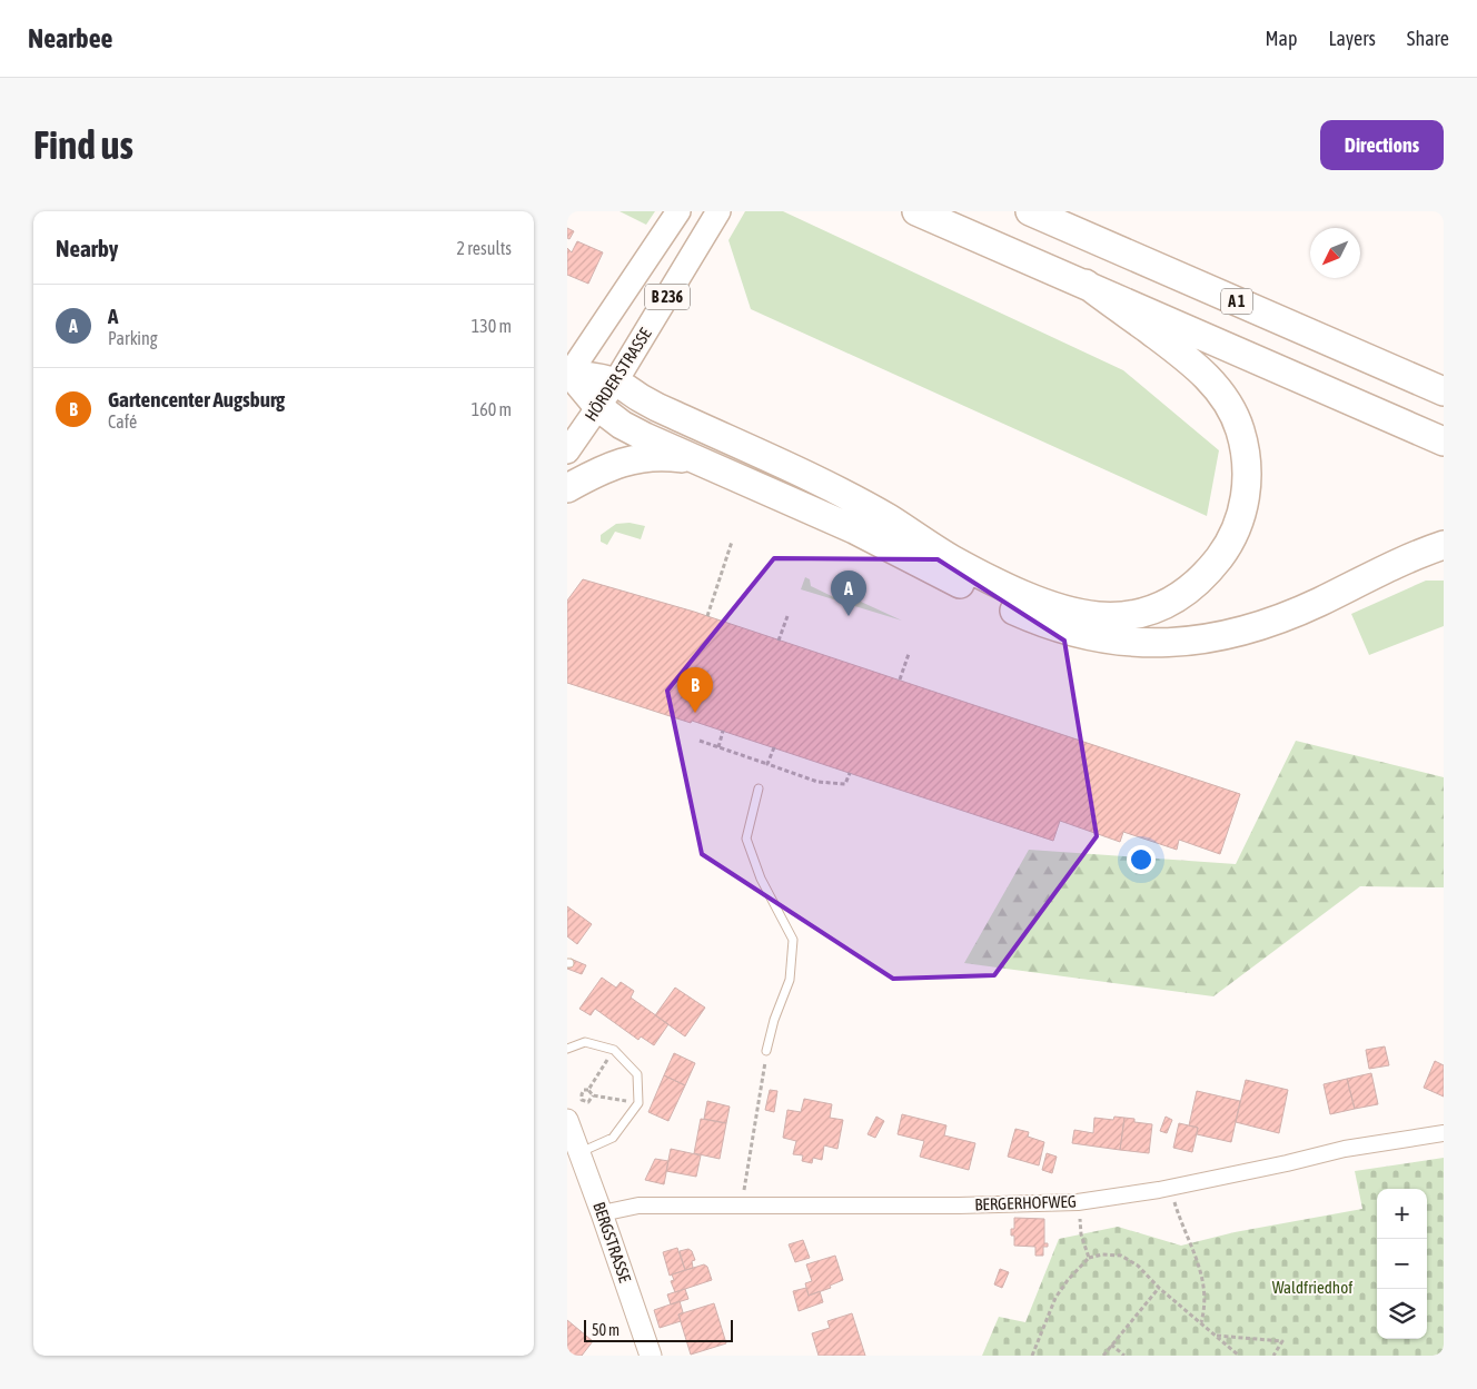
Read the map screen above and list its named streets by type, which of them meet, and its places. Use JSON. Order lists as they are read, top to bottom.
{
  "streets": {
    "highway": ["A 1"],
    "main road": ["B 236", "HÖRDER STRASSE", "BERGSTRASSE"],
    "street": ["BERGERHOFWEG"]
  },
  "crossings": [
    ["BERGERHOFWEG", "BERGSTRASSE"]
  ],
  "parks": ["Waldfriedhof"],
  "scale_bar": "50 m",
  "north": "bottom left",
  "page": {
    "header": "Nearbee",
    "nav": ["Map", "Layers", "Share"],
    "buttons": "Directions",
    "title": "Find us",
    "heading": ["Nearby", "2 results"],
    "list": [
      {
        "mark": "A",
        "name": "A",
        "note": "Parking",
        "value": "130 m"
      },
      {
        "mark": "B",
        "name": "Gartencenter Augsburg",
        "note": "Café",
        "value": "160 m"
      }
    ],
    "pins": ["A", "B"],
    "map_buttons": ["+", "−"],
    "scale": "50 m"
  }
}
